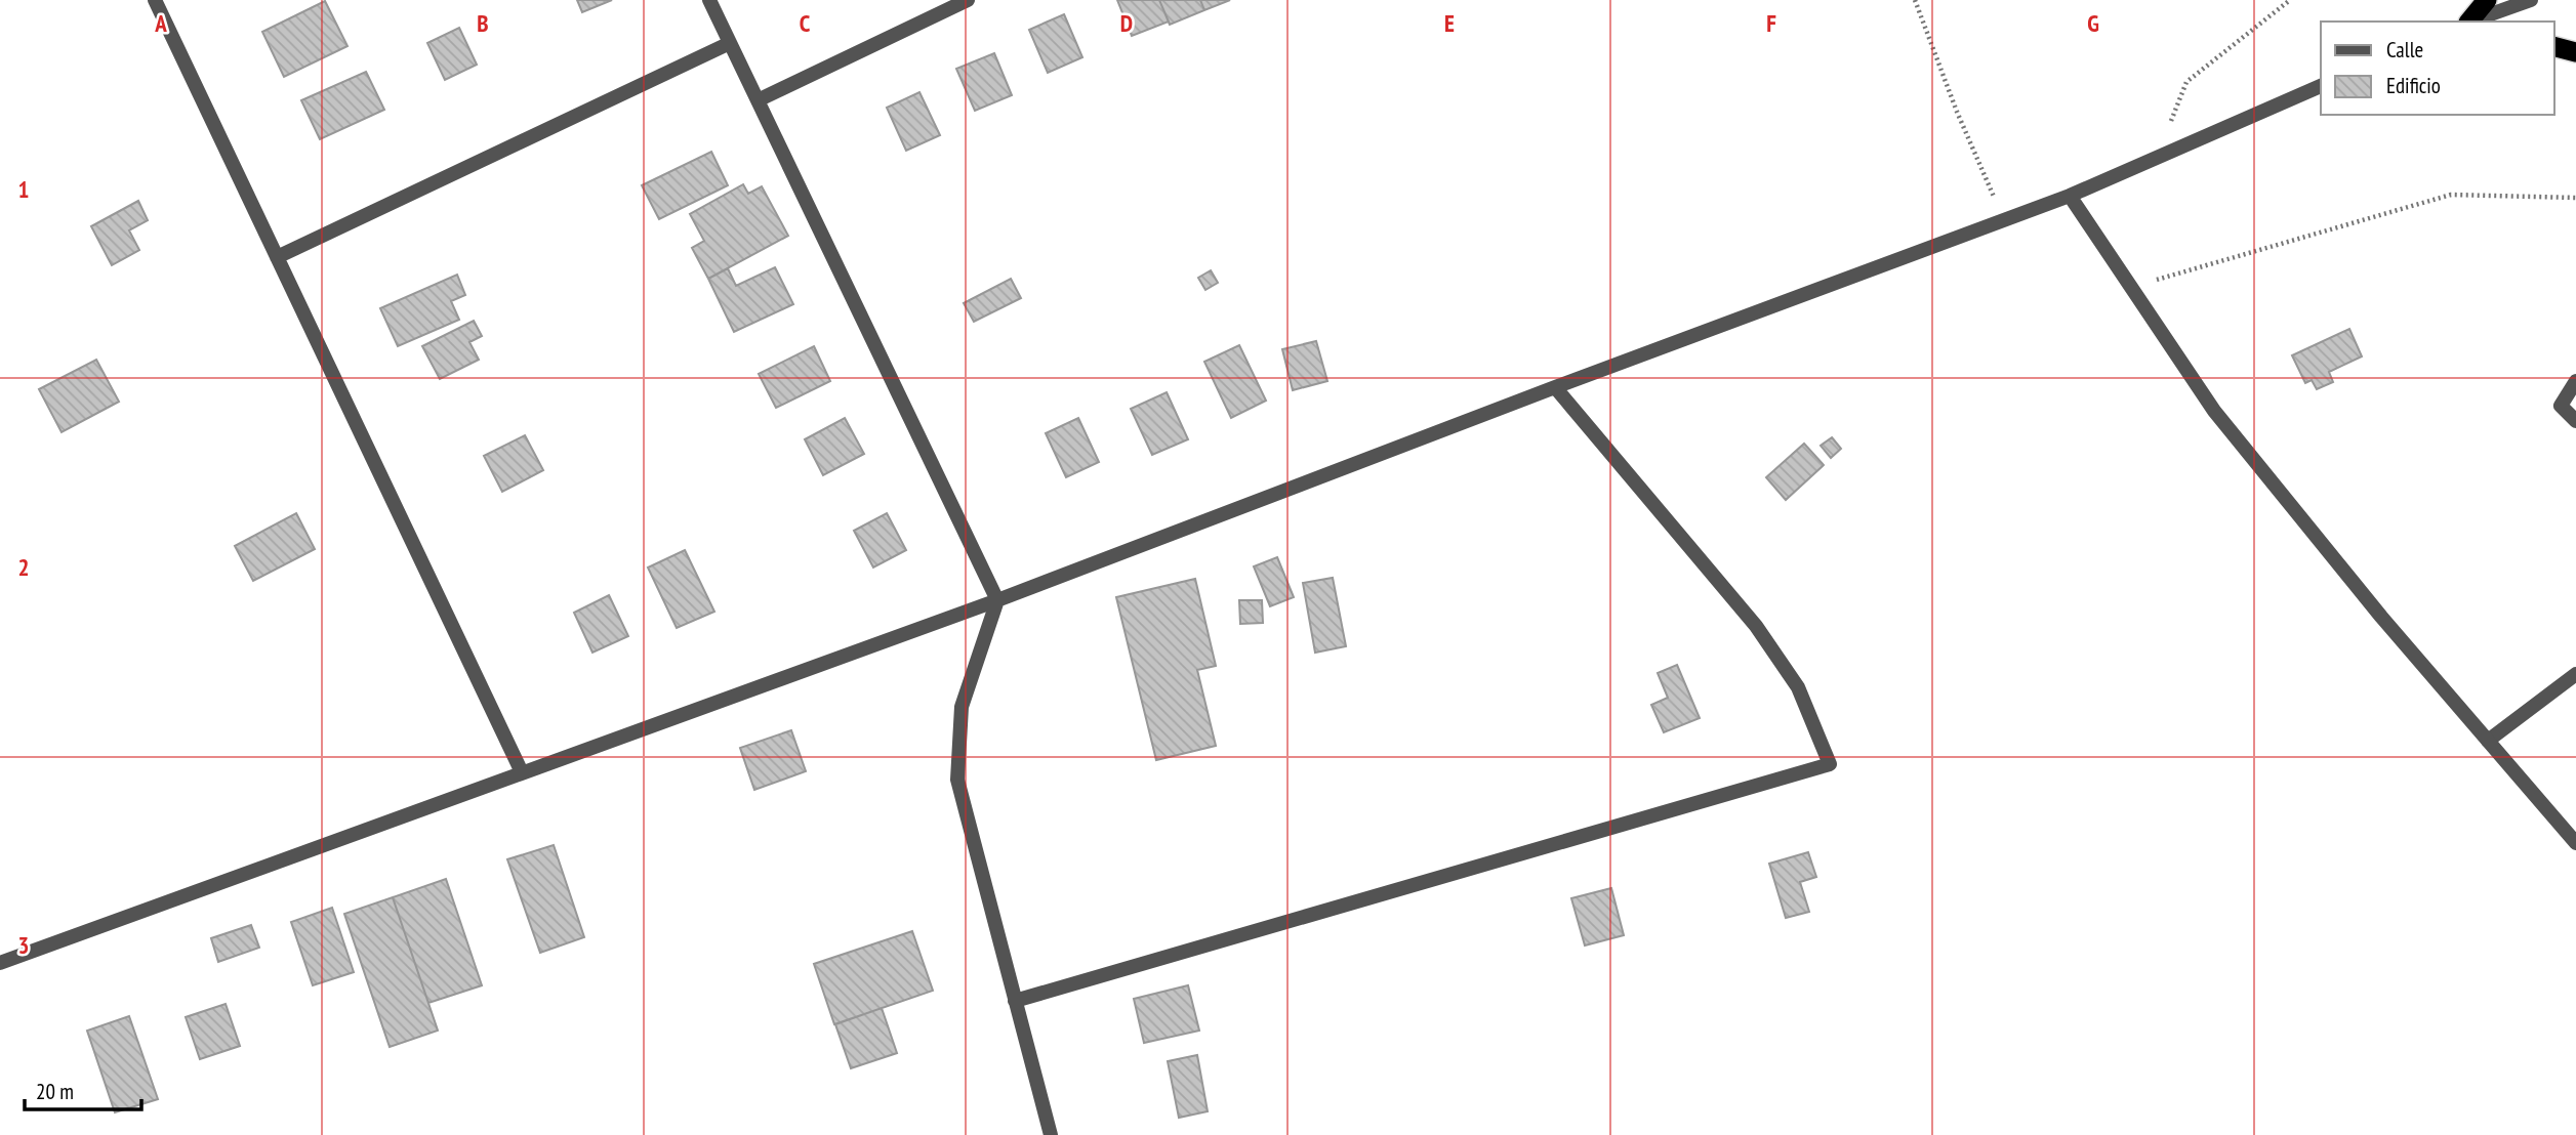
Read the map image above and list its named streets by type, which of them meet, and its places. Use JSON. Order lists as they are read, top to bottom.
{
  "legend": ["Calle", "Edificio"],
  "scale_bar": "20 m",
  "grid": {
    "columns": [
      "A",
      "B",
      "C",
      "D",
      "E",
      "F",
      "G"
    ],
    "rows": ["1", "2", "3"]
  }
}
